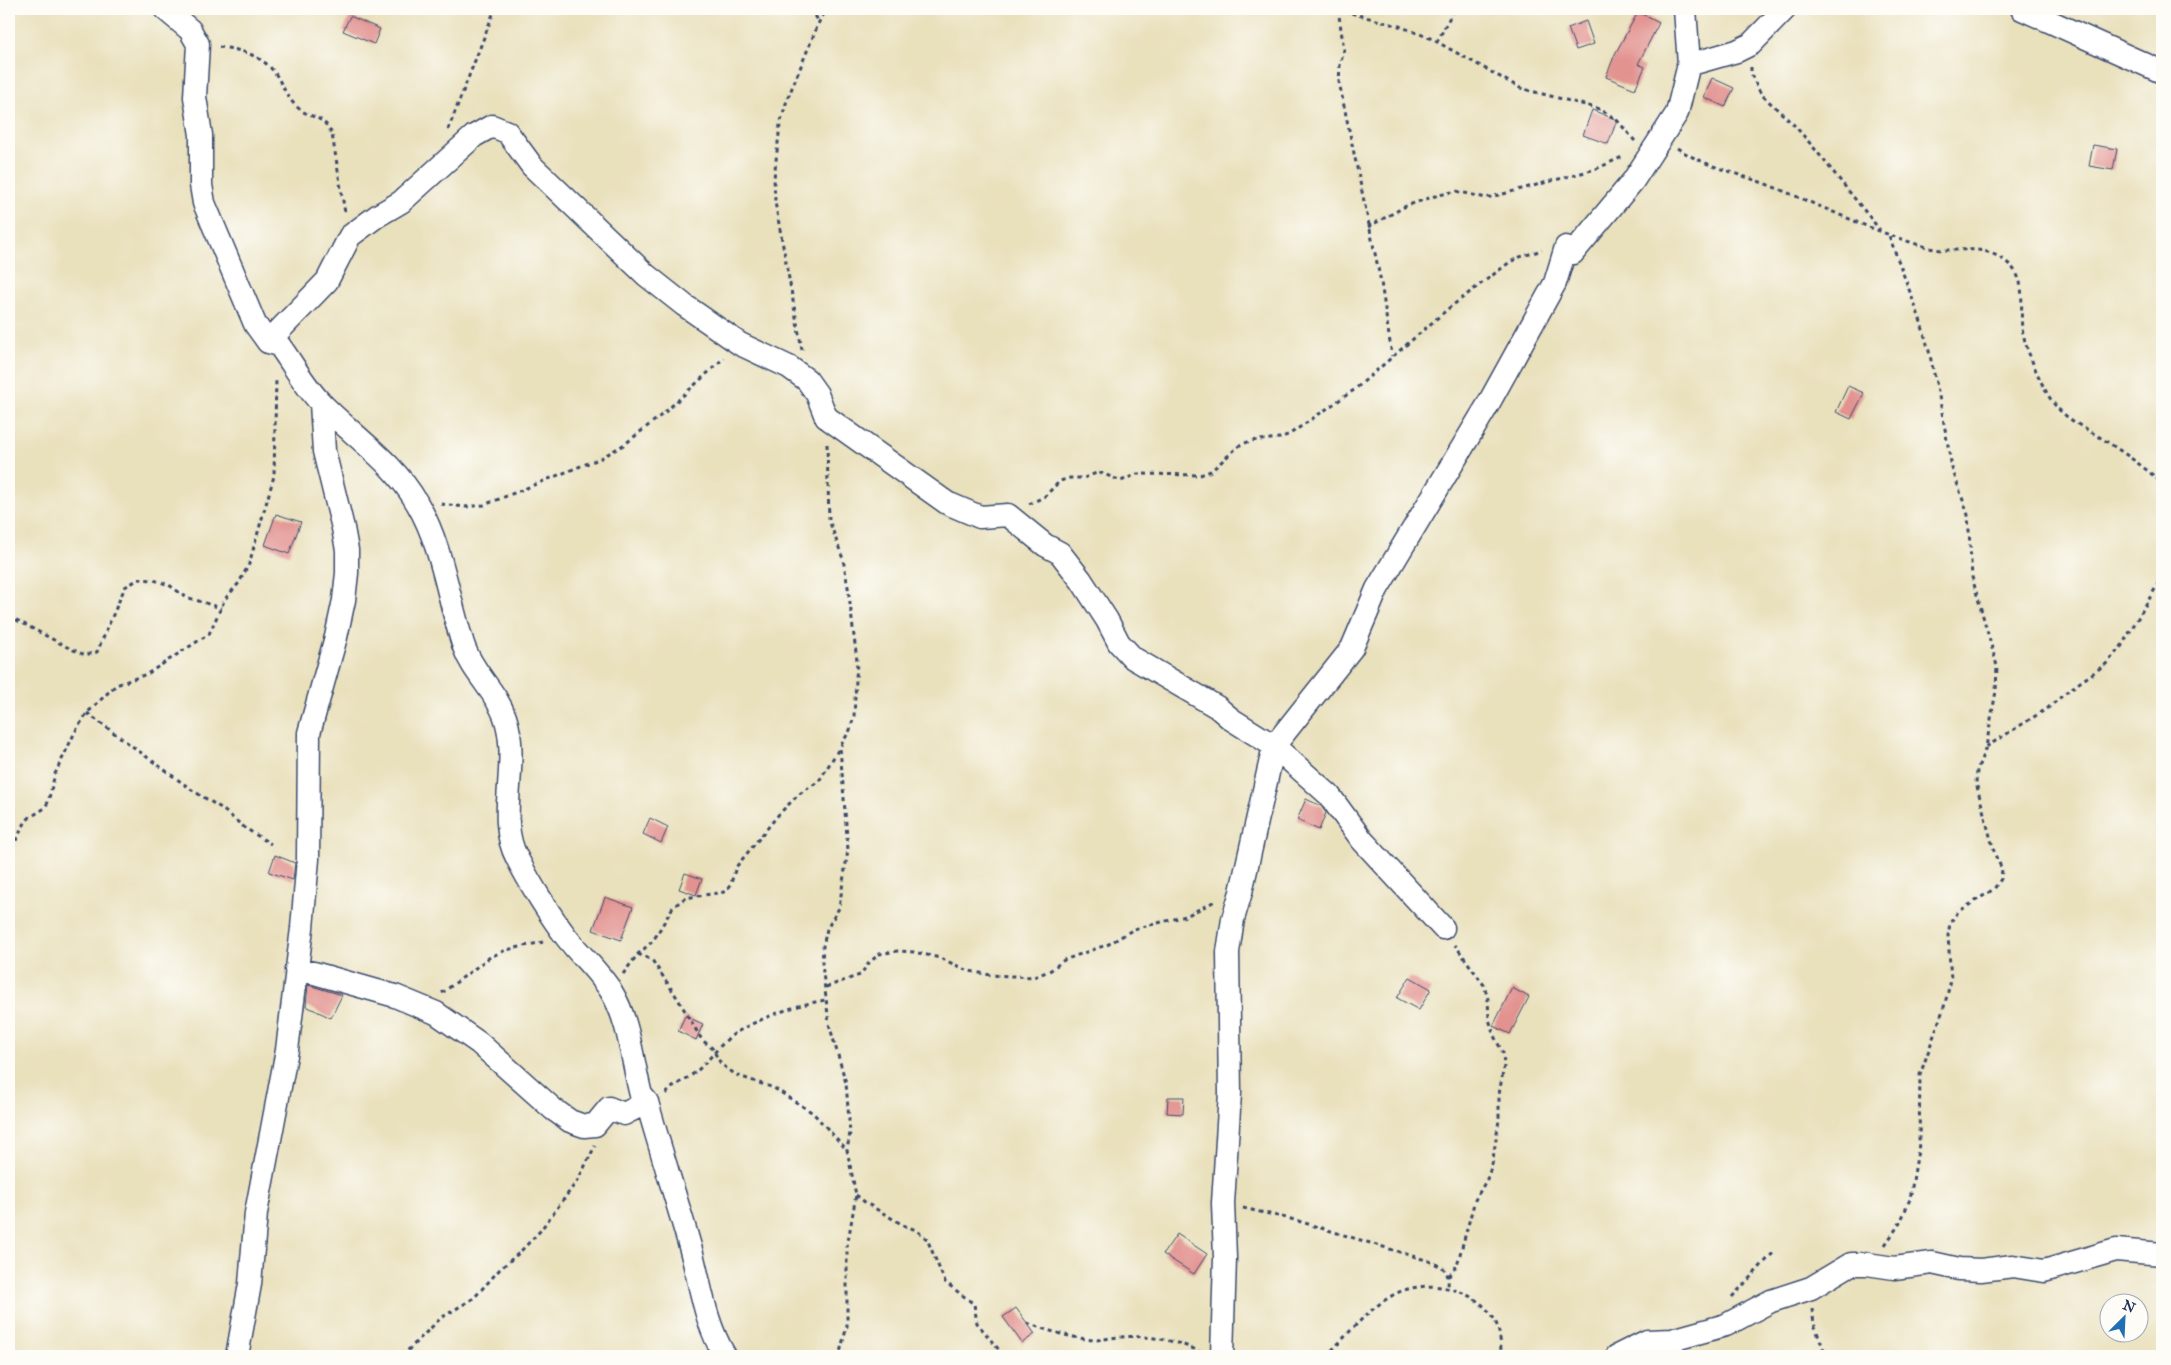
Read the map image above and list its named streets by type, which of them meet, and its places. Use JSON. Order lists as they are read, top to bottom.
{
  "north": "top right"
}
